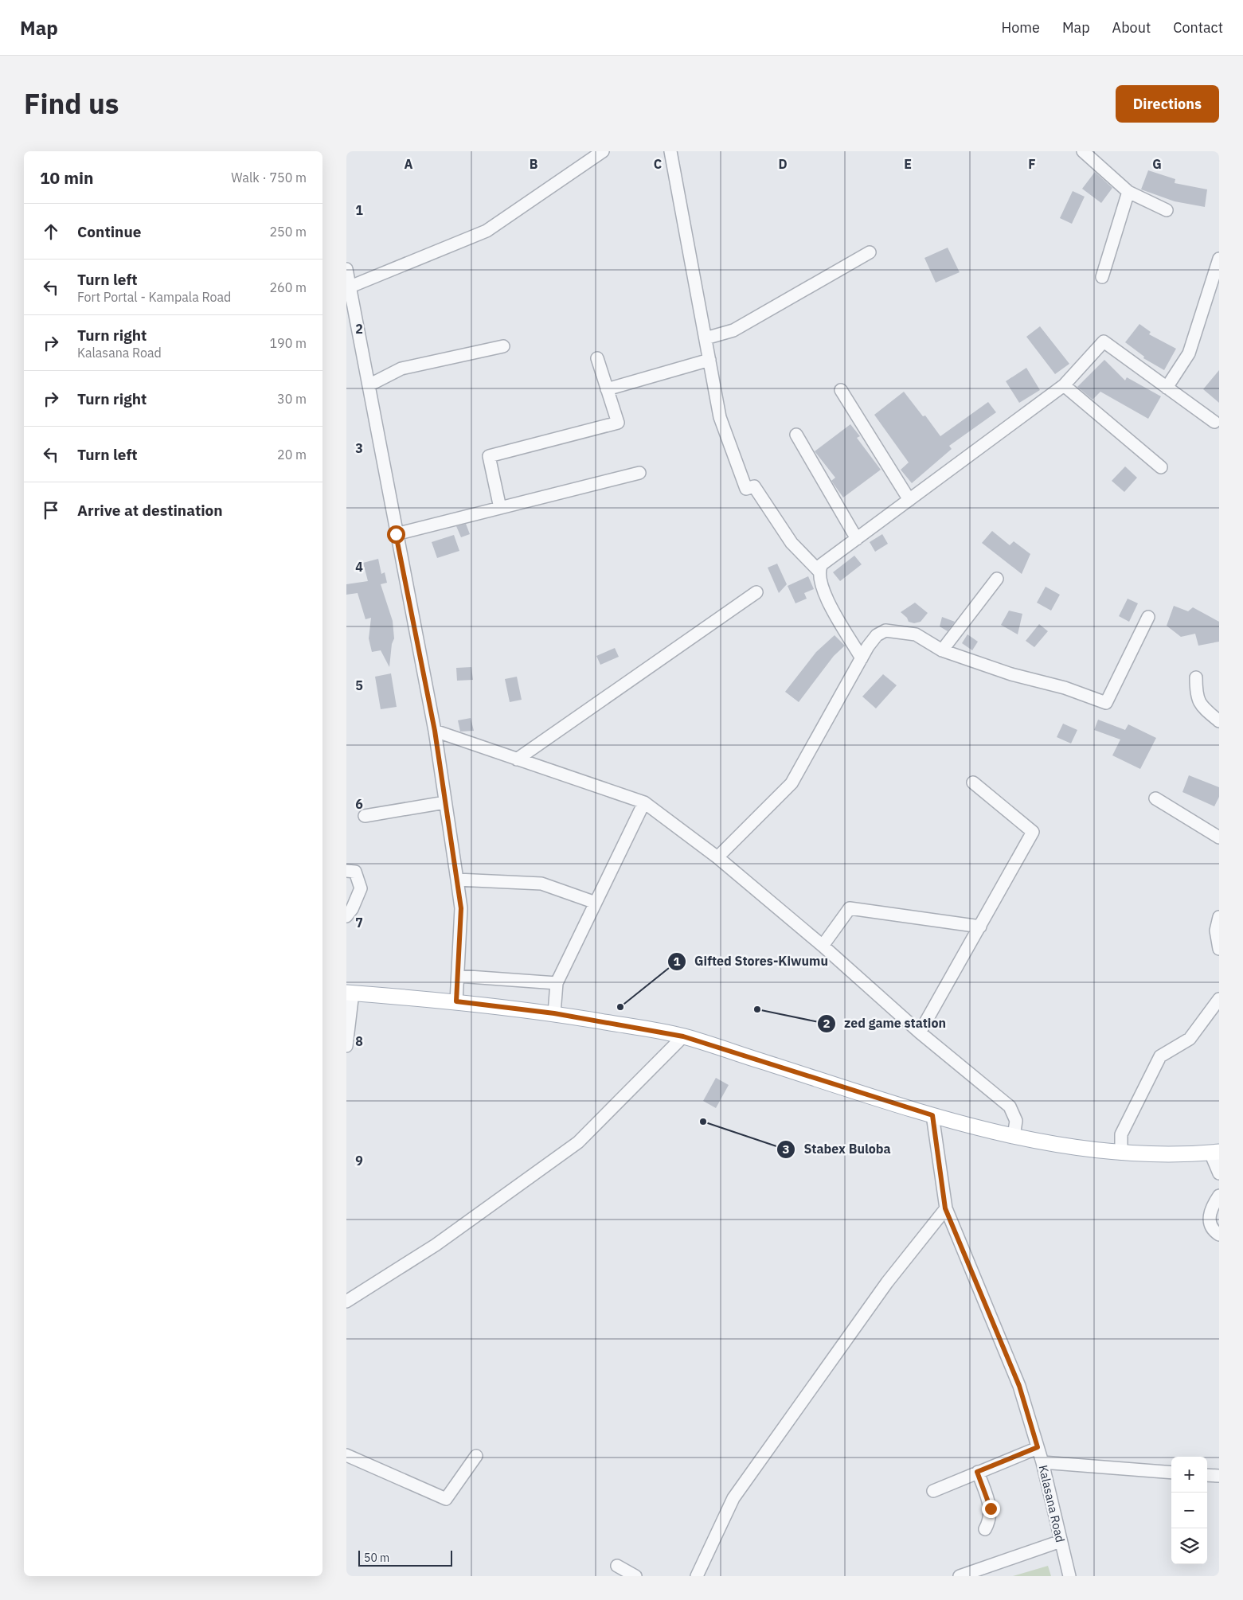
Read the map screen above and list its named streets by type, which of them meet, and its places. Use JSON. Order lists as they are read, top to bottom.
{
  "streets": {
    "street": ["Kalasana Road"]
  },
  "places": ["Gifted Stores-Kiwumu", "zed game station", "Stabex Buloba"],
  "scale_bar": "50 m",
  "page": {
    "header": "Map",
    "nav": [
      "Home",
      "Map",
      "About",
      "Contact"
    ],
    "title": "Find us",
    "buttons": "Directions",
    "heading": ["10 min", "Walk · 750 m"],
    "list": [
      ["Continue", "250 m"],
      ["Turn left", "Fort Portal - Kampala Road", "260 m"],
      ["Turn right", "Kalasana Road", "190 m"],
      ["Turn right", "30 m"],
      ["Turn left", "20 m"],
      "Arrive at destination"
    ],
    "map_buttons": ["+", "−"],
    "scale": "50 m"
  },
  "grid": {
    "columns": [
      "A",
      "B",
      "C",
      "D",
      "E",
      "F",
      "G"
    ],
    "rows": [
      "1",
      "2",
      "3",
      "4",
      "5",
      "6",
      "7",
      "8",
      "9"
    ]
  }
}
